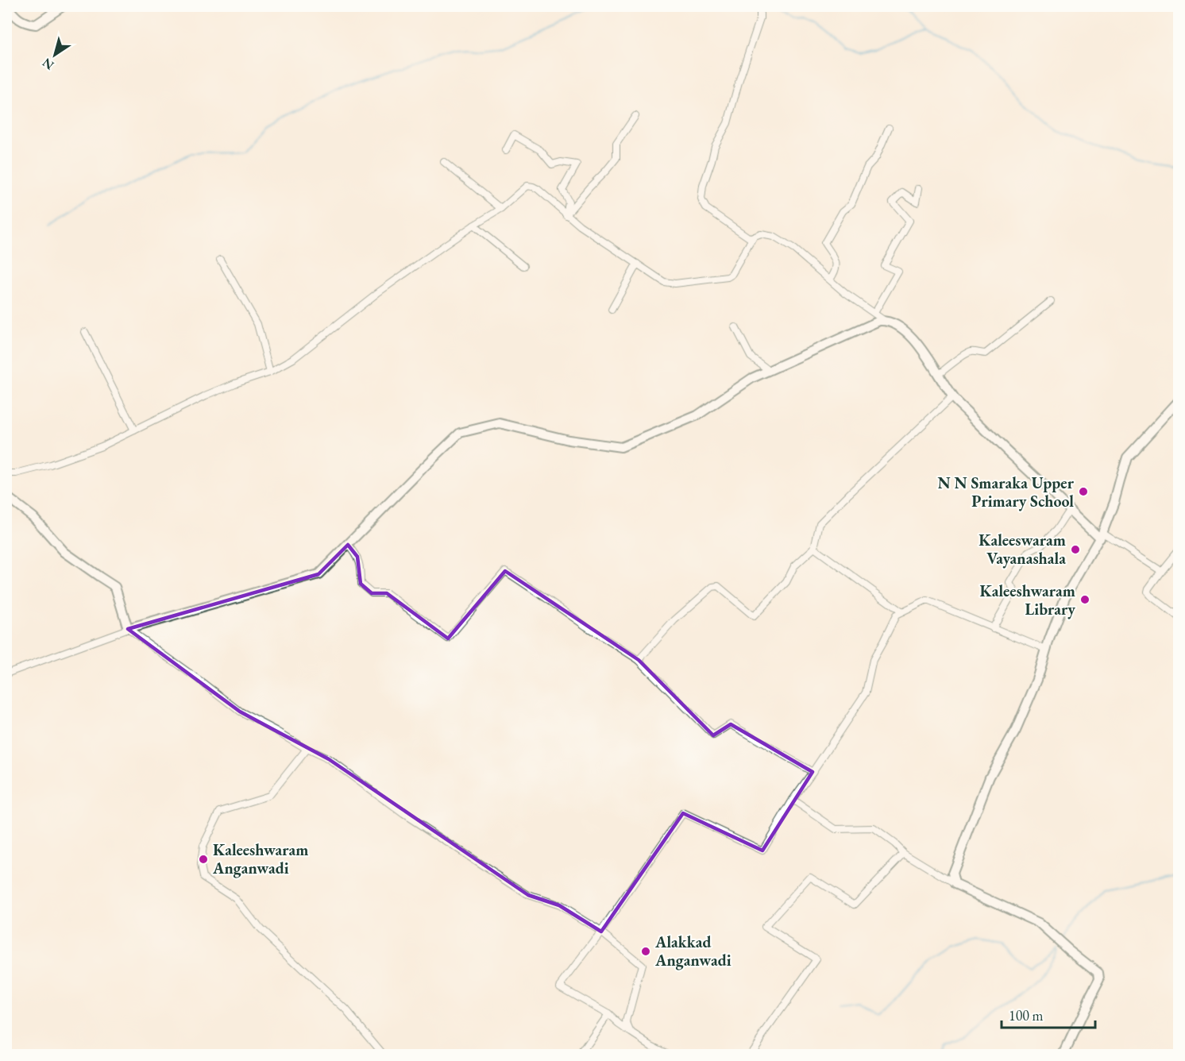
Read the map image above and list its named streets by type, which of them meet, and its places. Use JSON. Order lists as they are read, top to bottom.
{
  "places": [
    "N N Smaraka Upper Primary School",
    "Kaleeswaram Vayanashala",
    "Kaleeshwaram Library",
    "Kaleeshwaram Anganwadi",
    "Alakkad Anganwadi"
  ],
  "scale_bar": "100 m",
  "north": "bottom left"
}
